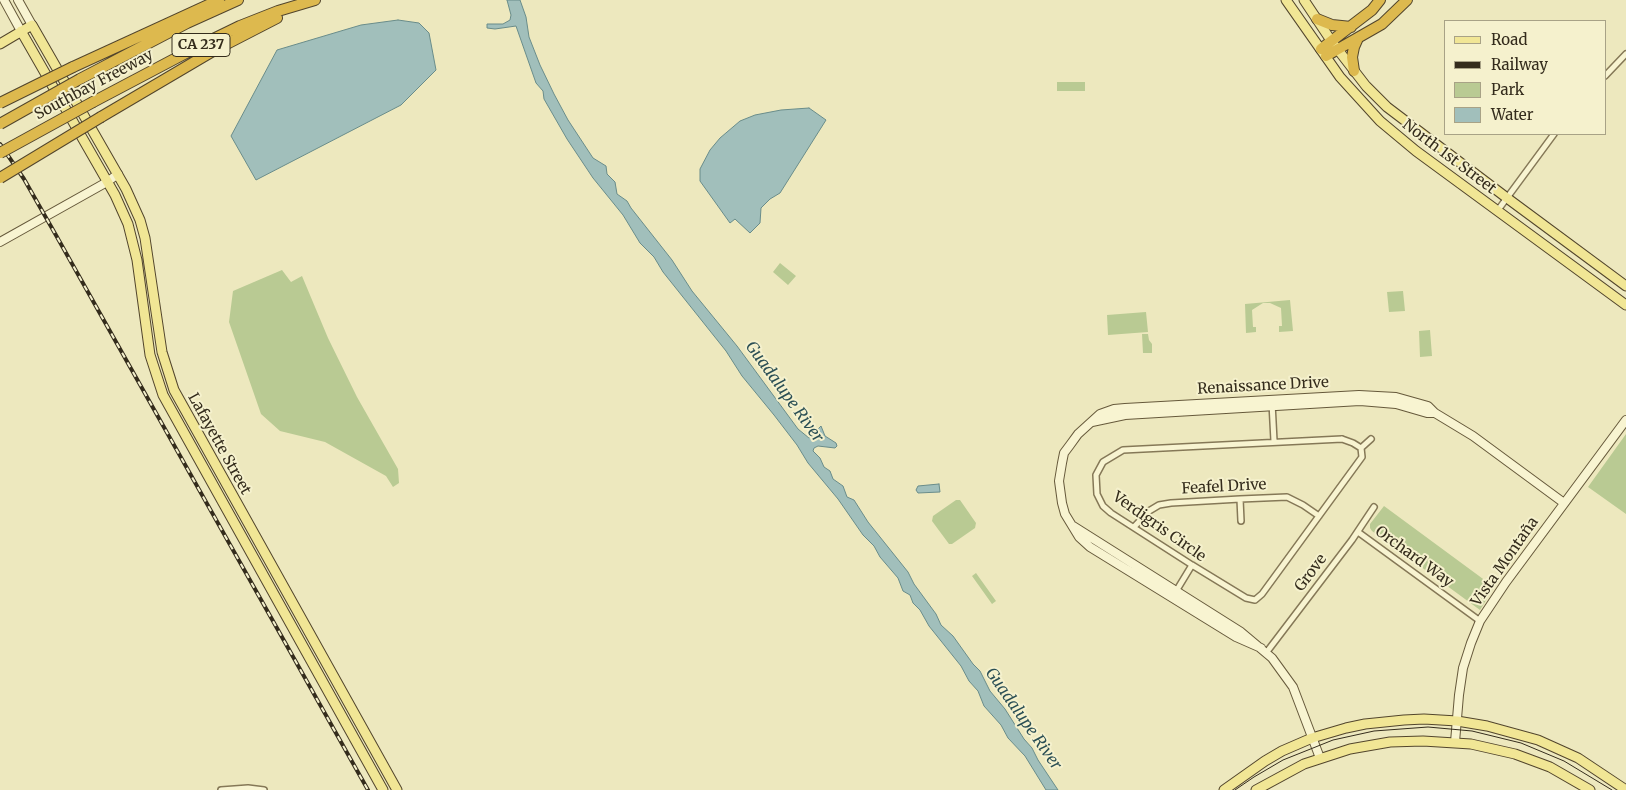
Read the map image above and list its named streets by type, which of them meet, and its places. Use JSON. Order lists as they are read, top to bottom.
{
  "streets": {
    "highway": ["CA 237", "Southbay Freeway"],
    "main road": ["North 1st Street", "Lafayette Street"],
    "street": [
      "Renaissance Drive",
      "Feafel Drive",
      "Verdigris Circle",
      "Orchard Way",
      "Vista Montaña",
      "Grove"
    ]
  },
  "crossings": [
    ["Renaissance Drive", "Vista Montaña"],
    ["Renaissance Drive", "Grove"],
    ["Feafel Drive", "Verdigris Circle"],
    ["Orchard Way", "Vista Montaña"],
    ["Orchard Way", "Grove"]
  ],
  "water": ["Guadalupe River"],
  "legend": [
    "Road",
    "Railway",
    "Park",
    "Water"
  ]
}
